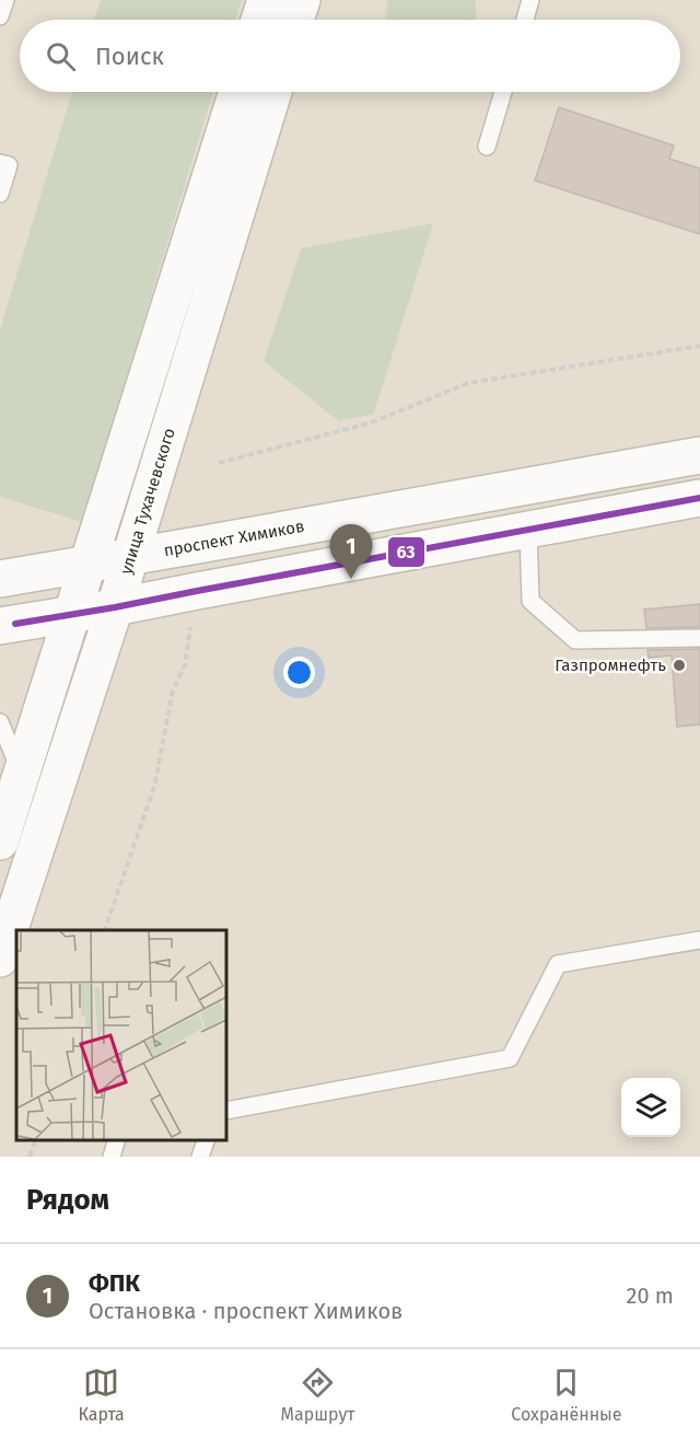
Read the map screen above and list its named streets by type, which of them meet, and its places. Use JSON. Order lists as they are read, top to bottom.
{
  "streets": {
    "main road": ["улица Тухачевского", "проспект Химиков"]
  },
  "crossings": [
    ["улица Тухачевского", "проспект Химиков"]
  ],
  "places": ["Газпромнефть"],
  "lines": ["transit line 63"],
  "page": {
    "search": "Поиск",
    "pins": "1",
    "heading": "Рядом",
    "list": [
      {
        "mark": "1",
        "name": "ФПК",
        "note": "Остановка · проспект Химиков",
        "value": "20 m"
      }
    ],
    "nav": ["Карта", "Маршрут", "Сохранённые"]
  }
}
